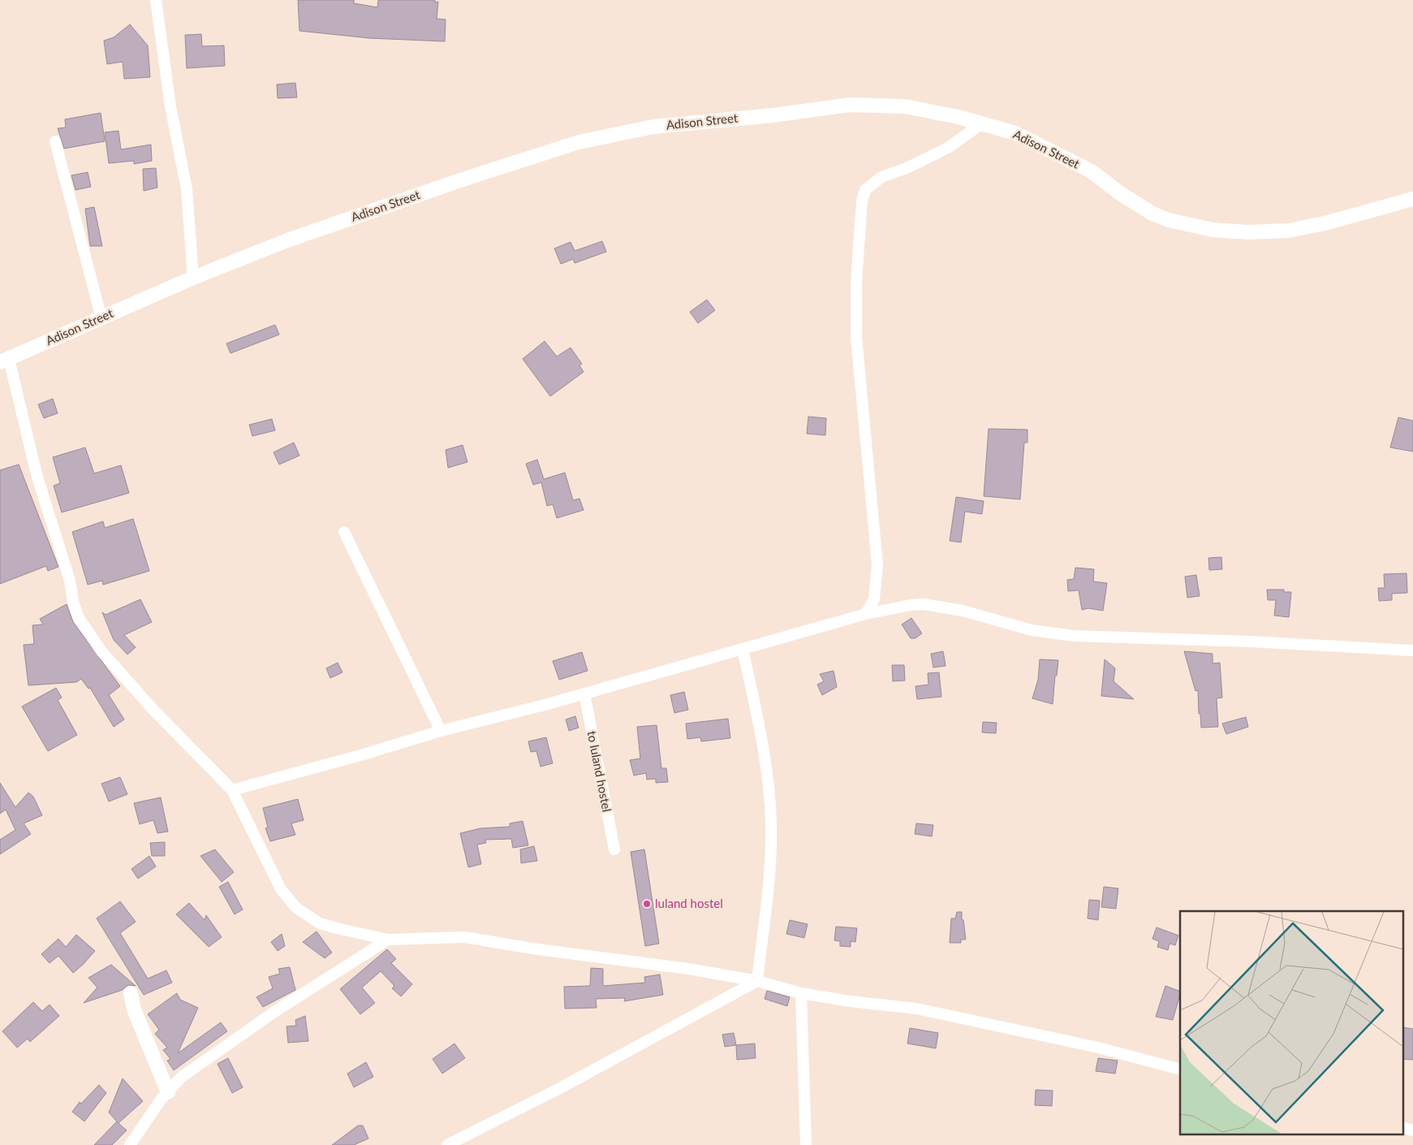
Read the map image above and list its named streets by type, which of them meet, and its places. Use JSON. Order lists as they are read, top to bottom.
{
  "streets": {
    "street": ["Adison Street", "to luland hostel"]
  },
  "places": ["luland hostel"]
}
